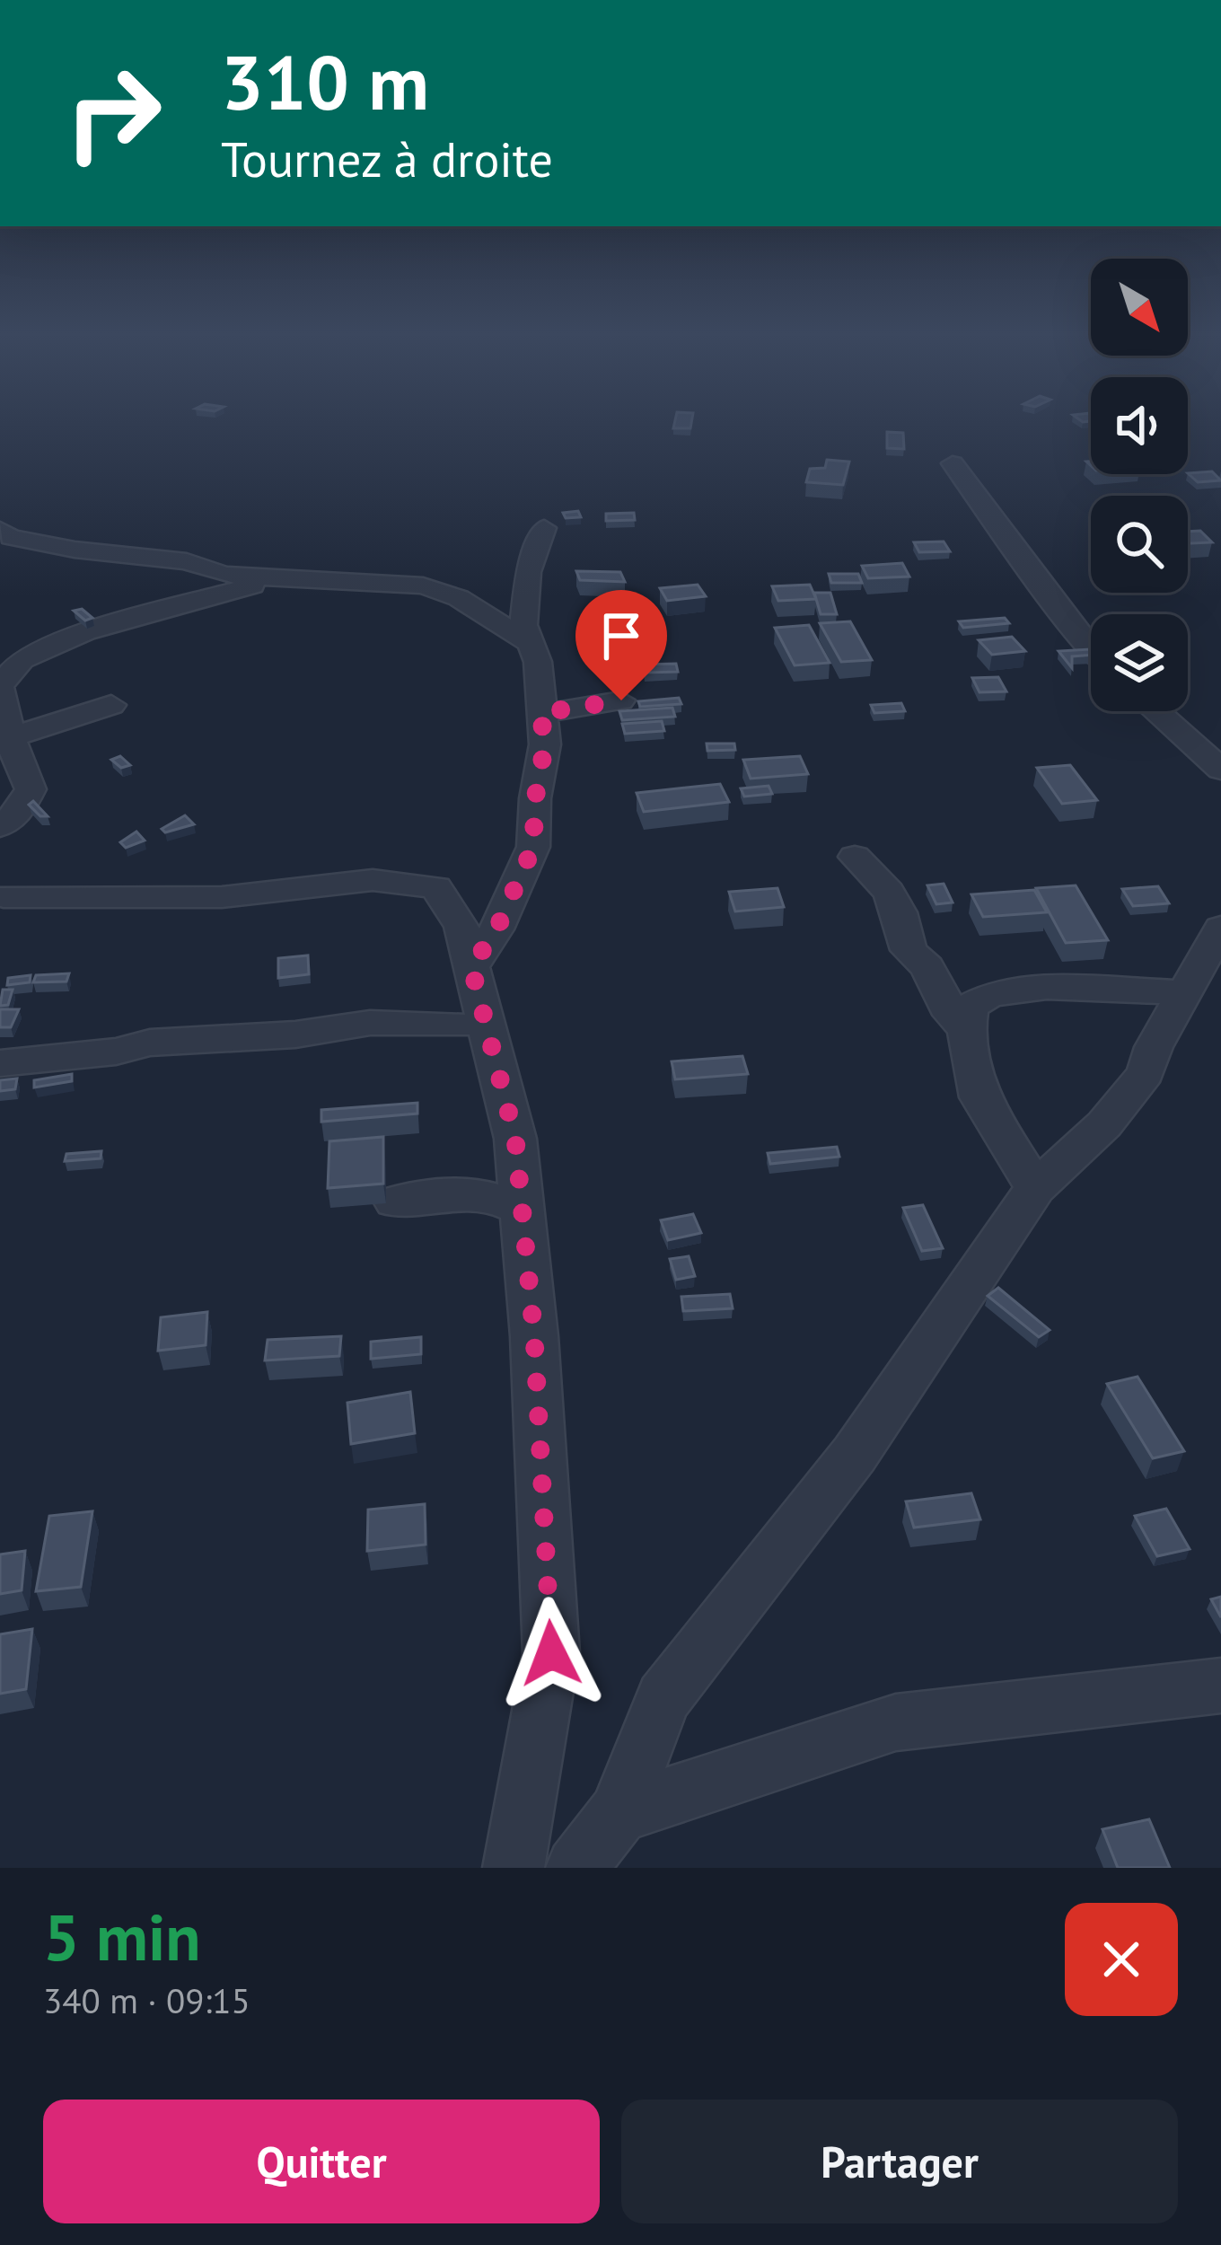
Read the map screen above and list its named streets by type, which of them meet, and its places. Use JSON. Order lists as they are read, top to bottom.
{
  "north": "bottom right",
  "page": {
    "turn": ["310 m", "Tournez à droite"],
    "heading": ["5 min", "340 m · 09:15"],
    "buttons": ["Quitter", "Partager"]
  }
}
